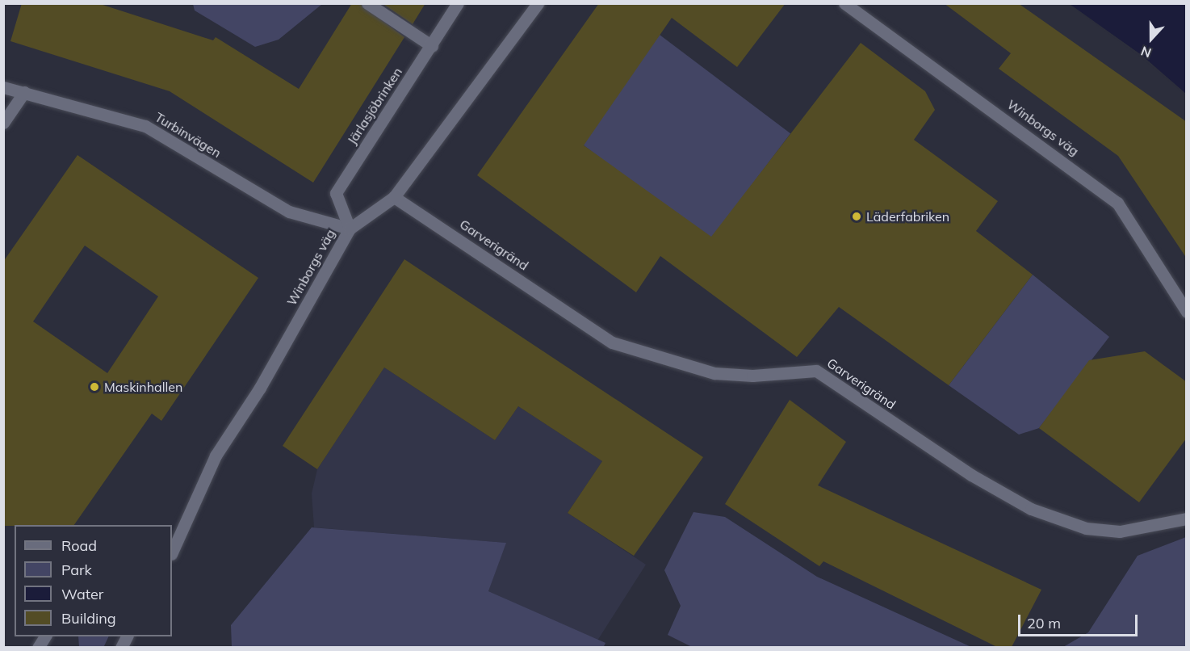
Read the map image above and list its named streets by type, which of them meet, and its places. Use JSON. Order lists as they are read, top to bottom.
{
  "streets": {
    "street": [
      "Järlasjöbrinken",
      "Winborgs väg",
      "Turbinvägen",
      "Garverigränd"
    ]
  },
  "crossings": [
    ["Järlasjöbrinken", "Winborgs väg"],
    ["Järlasjöbrinken", "Turbinvägen"],
    ["Winborgs väg", "Turbinvägen"],
    ["Winborgs väg", "Garverigränd"]
  ],
  "places": ["Läderfabriken", "Maskinhallen"],
  "legend": [
    "Road",
    "Park",
    "Water",
    "Building"
  ],
  "scale_bar": "20 m",
  "north": "bottom"
}
